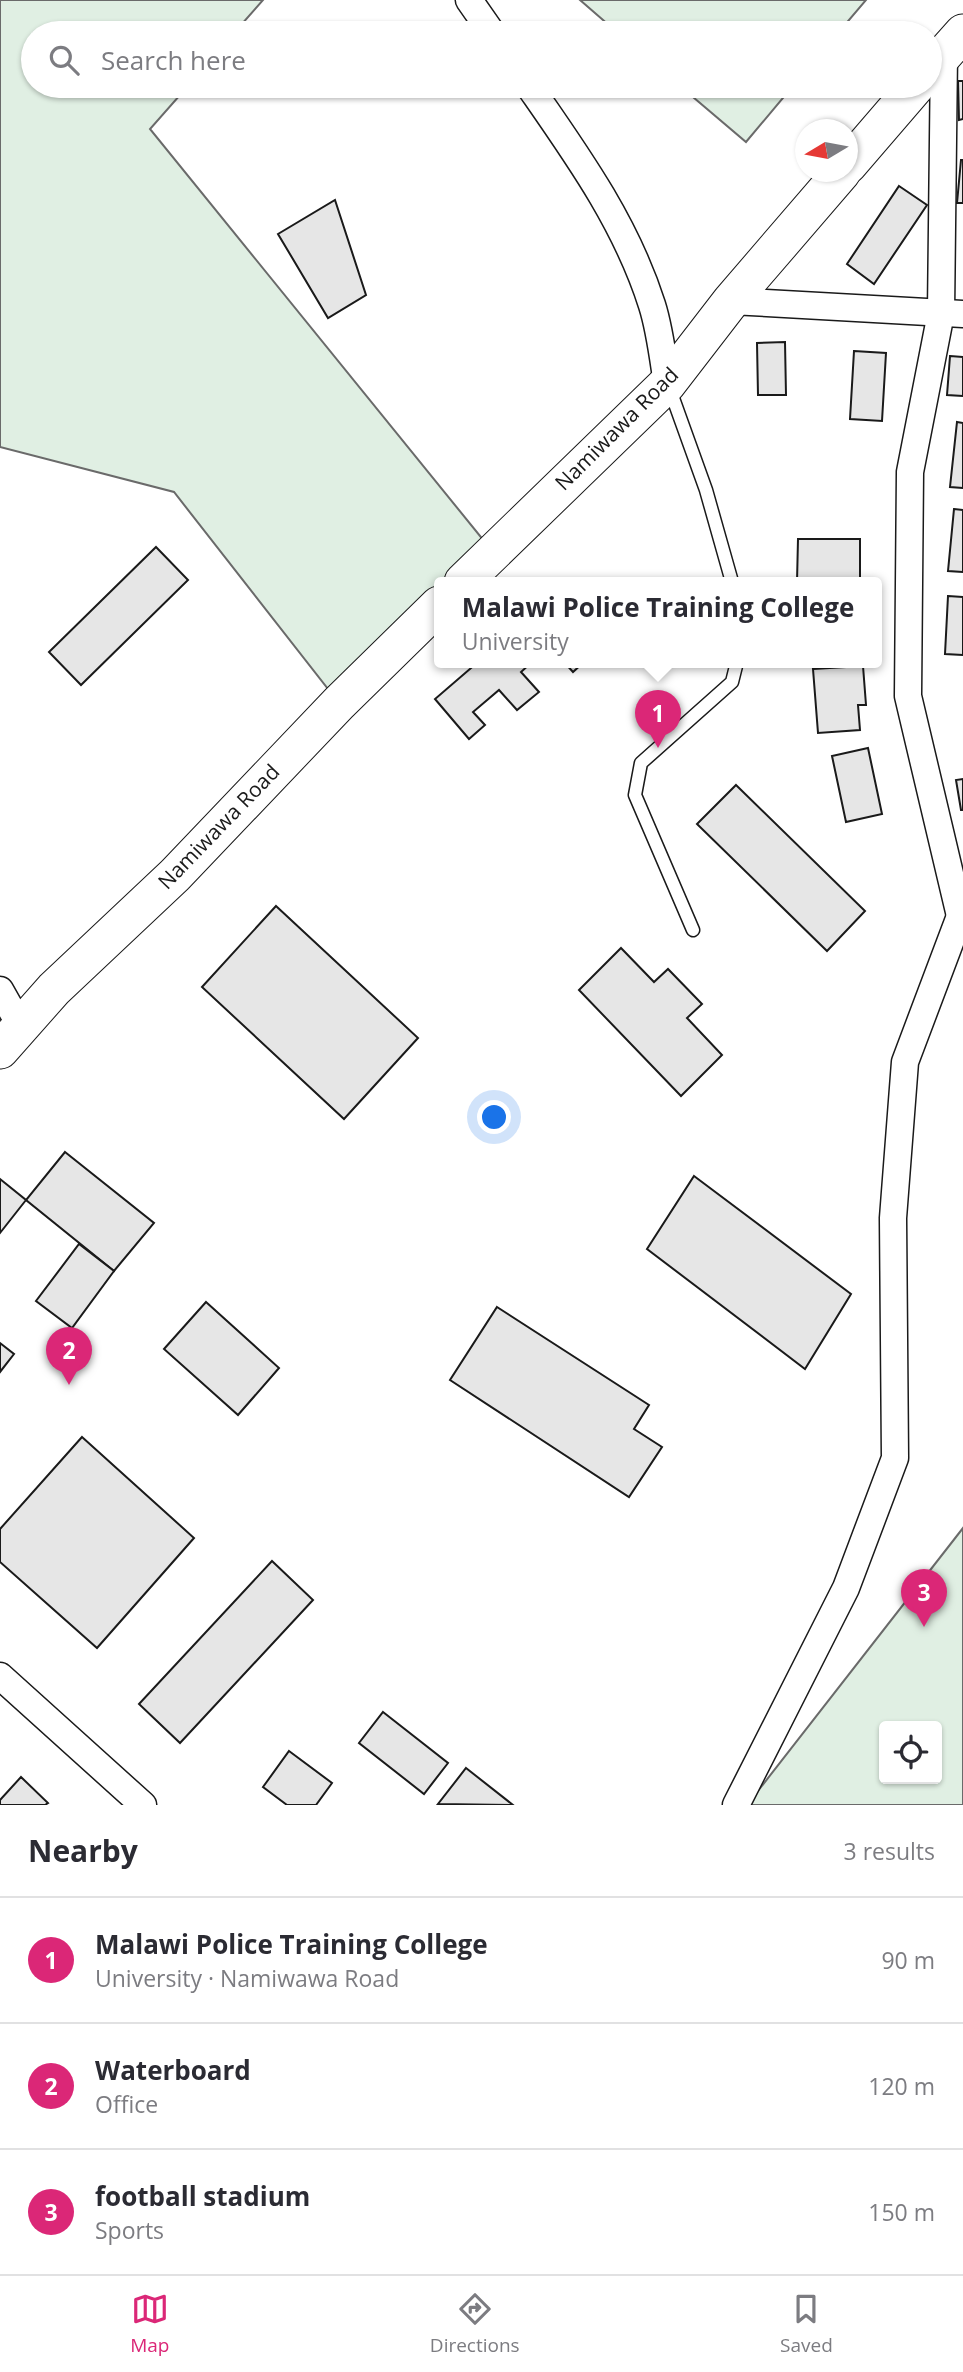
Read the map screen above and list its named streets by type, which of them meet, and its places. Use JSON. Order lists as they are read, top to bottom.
{
  "streets": {
    "street": ["Namiwawa Road"]
  },
  "north": "left",
  "page": {
    "search": "Search here",
    "popup": ["Malawi Police Training College", "University"],
    "pins": ["1", "2", "3"],
    "heading": ["Nearby", "3 results"],
    "list": [
      {
        "mark": "1",
        "name": "Malawi Police Training College",
        "note": "University · Namiwawa Road",
        "value": "90 m"
      },
      {
        "mark": "2",
        "name": "Waterboard",
        "note": "Office",
        "value": "120 m"
      },
      {
        "mark": "3",
        "name": "football stadium",
        "note": "Sports",
        "value": "150 m"
      }
    ],
    "nav": ["Map", "Directions", "Saved"]
  }
}
